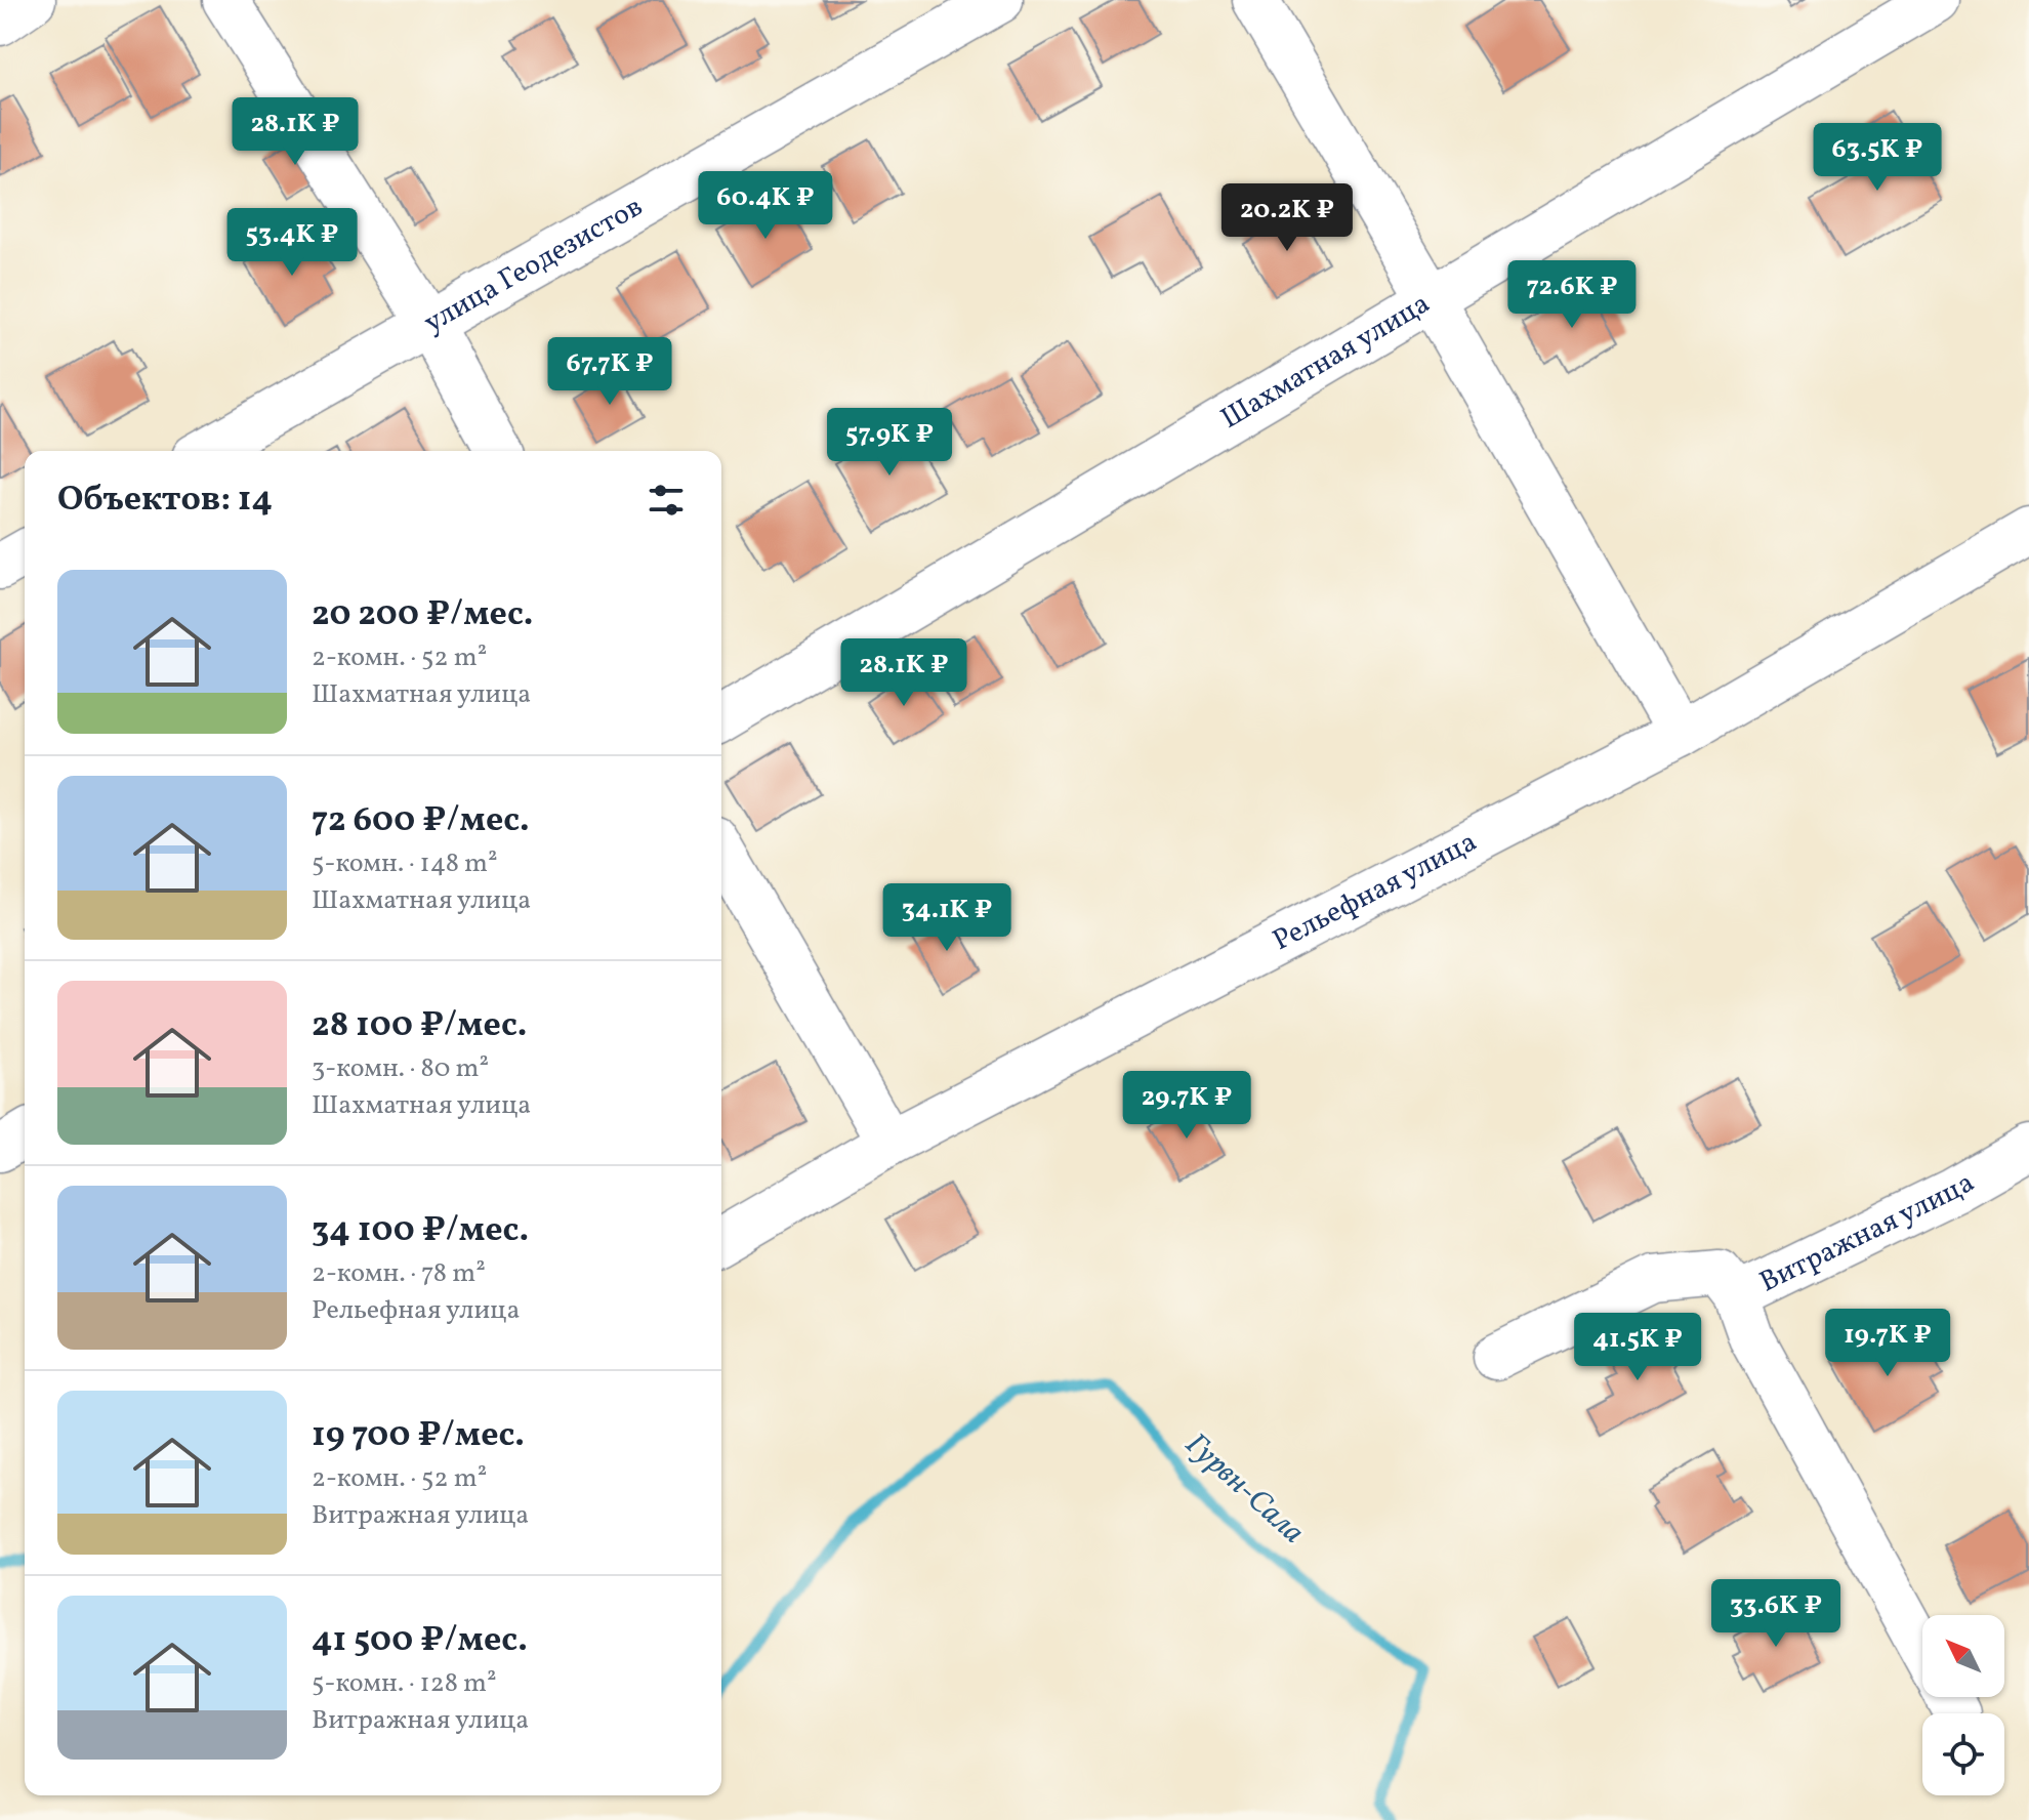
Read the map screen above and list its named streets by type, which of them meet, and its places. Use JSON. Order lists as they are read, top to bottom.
{
  "streets": {
    "street": [
      "улица Геодезистов",
      "Шахматная улица",
      "Рельефная улица",
      "Витражная улица"
    ]
  },
  "water": ["Гурвн-Сала"],
  "north": "top left",
  "page": {
    "price": [
      "28.1K ₽",
      "63.5K ₽",
      "60.4K ₽",
      "20.2K ₽",
      "53.4K ₽",
      "72.6K ₽",
      "67.7K ₽",
      "57.9K ₽",
      "28.1K ₽",
      "34.1K ₽",
      "29.7K ₽",
      "19.7K ₽",
      "41.5K ₽",
      "33.6K ₽"
    ],
    "heading": "Объектов: 14",
    "list": [
      {
        "name": "20 200 ₽/мес.",
        "note": "2-комн. · 52 m² · Шахматная улица"
      },
      {
        "name": "72 600 ₽/мес.",
        "note": "5-комн. · 148 m² · Шахматная улица"
      },
      {
        "name": "28 100 ₽/мес.",
        "note": "3-комн. · 80 m² · Шахматная улица"
      },
      {
        "name": "34 100 ₽/мес.",
        "note": "2-комн. · 78 m² · Рельефная улица"
      },
      {
        "name": "19 700 ₽/мес.",
        "note": "2-комн. · 52 m² · Витражная улица"
      },
      {
        "name": "41 500 ₽/мес.",
        "note": "5-комн. · 128 m² · Витражная улица"
      }
    ]
  }
}
